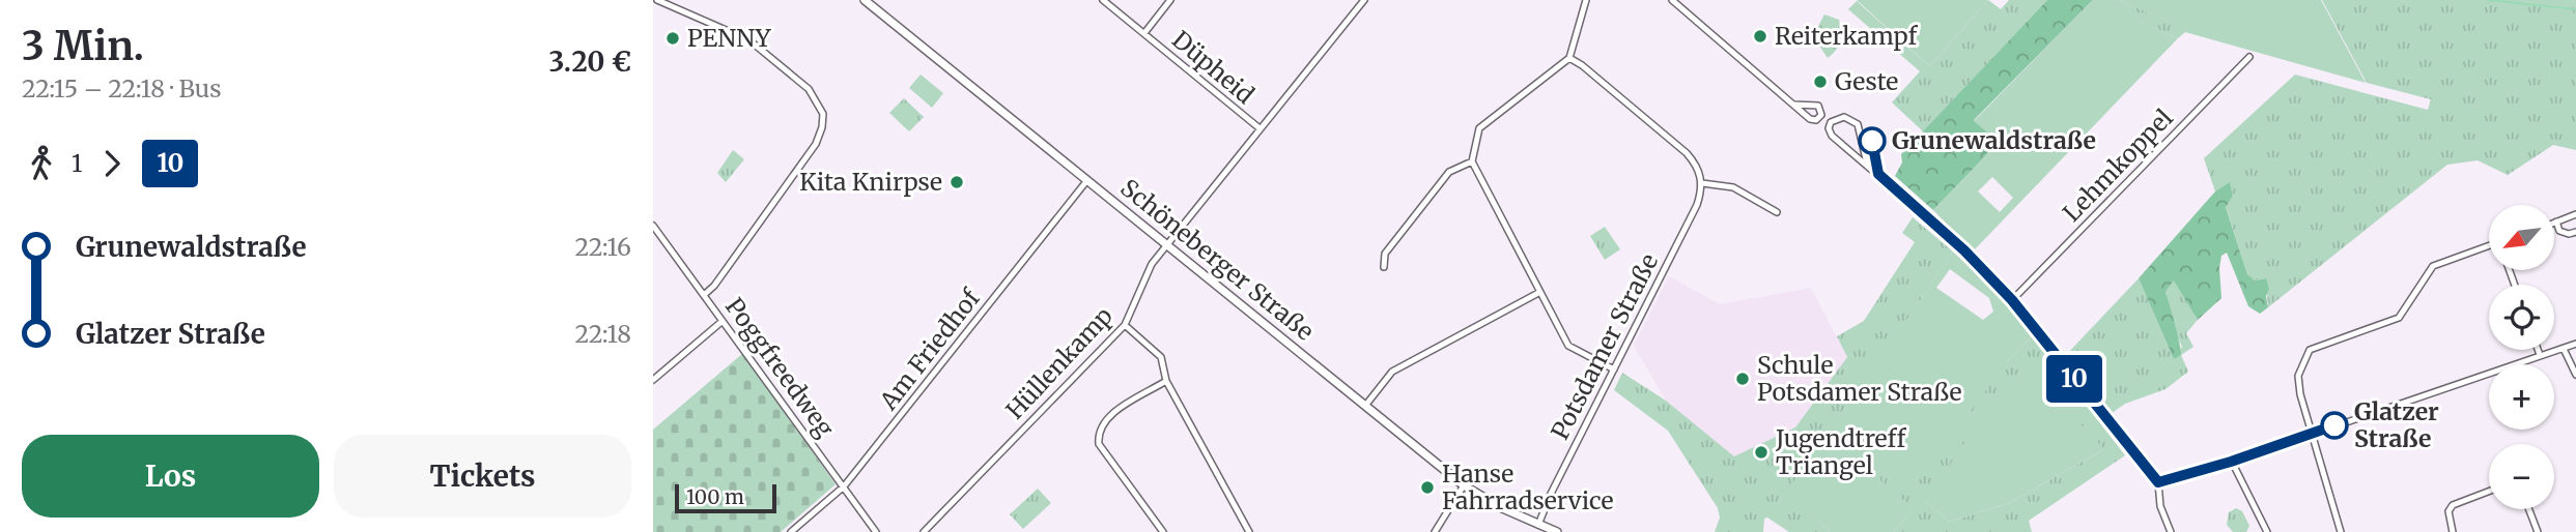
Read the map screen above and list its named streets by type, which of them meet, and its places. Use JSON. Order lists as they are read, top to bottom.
{
  "streets": {
    "street": [
      "Düpheid",
      "Lehmkoppel",
      "Schöneberger Straße",
      "Potsdamer Straße",
      "Am Friedhof",
      "Hüllenkamp",
      "Poggfreedweg"
    ]
  },
  "crossings": [
    ["Düpheid", "Hüllenkamp"],
    ["Schöneberger Straße", "Potsdamer Straße"],
    ["Schöneberger Straße", "Am Friedhof"],
    ["Schöneberger Straße", "Hüllenkamp"],
    ["Am Friedhof", "Poggfreedweg"]
  ],
  "places": [
    "Reiterkampf",
    "PENNY",
    "Geste",
    "Grunewaldstraße",
    "Kita Knirpse",
    "Schule Potsdamer Straße",
    "Glatzer Straße",
    "Jugendtreff Triangel",
    "Hanse Fahrradservice"
  ],
  "lines": ["bus line 10"],
  "scale_bar": "100 m",
  "north": "bottom left",
  "page": {
    "heading": ["3 Min.", "22:15 – 22:18 · Bus", "3.20 €"],
    "on_map": "10",
    "legs": ["1", "10"],
    "list": [
      {
        "name": "Grunewaldstraße",
        "value": "22:16"
      },
      {
        "name": "Glatzer Straße",
        "value": "22:18"
      }
    ],
    "map_buttons": ["+", "−"],
    "buttons": ["Los", "Tickets"],
    "scale": "100 m"
  }
}
